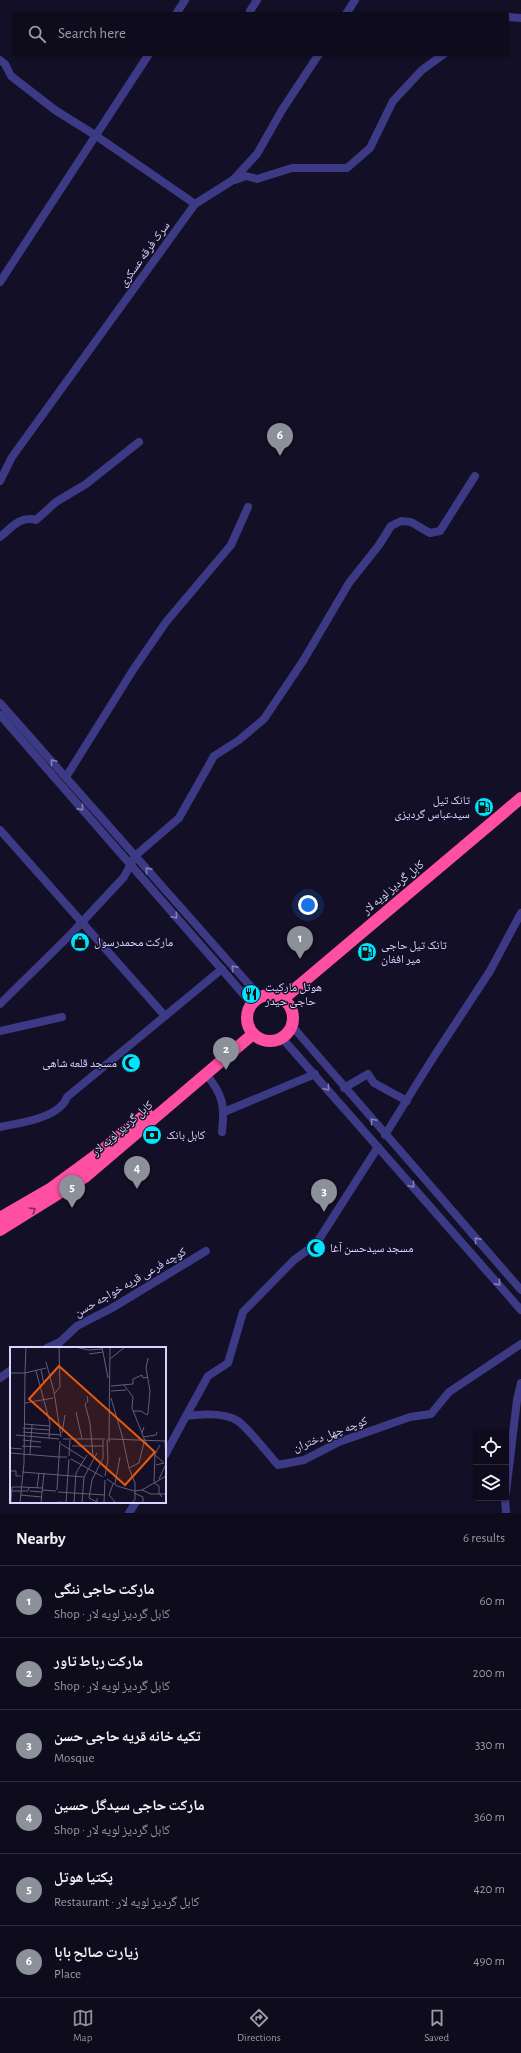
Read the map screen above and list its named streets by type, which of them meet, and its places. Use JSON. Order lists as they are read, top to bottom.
{
  "streets": {
    "highway": ["کابل گردیز لویه لار"],
    "street": ["سرک فرقه عسکری", "کوچه فرعی قریه خواجه حسن", "کوچه چهل دختران"]
  },
  "places": {
    "fuel station": ["تانک تیل سیدعباس گردیزی", "تانک تیل حاجی میر افغان"],
    "shop": ["مارکت محمدرسول"],
    "restaurant": ["هوتل مارکیت حاجی حیدر"],
    "mosque": ["مسجد قلعه شاهی", "مسجد سیدحسن آغا"],
    "bank": ["کابل بانک"]
  },
  "page": {
    "search": "Search here",
    "pins": [
      "6",
      "1",
      "2",
      "4",
      "5",
      "3"
    ],
    "heading": ["Nearby", "6 results"],
    "list": [
      {
        "mark": "1",
        "name": "مارکت حاجی ننگی",
        "note": "Shop · کابل گردیز لویه لار",
        "value": "60 m"
      },
      {
        "mark": "2",
        "name": "مارکت رباط تاور",
        "note": "Shop · کابل گردیز لویه لار",
        "value": "200 m"
      },
      {
        "mark": "3",
        "name": "تکیه خانه قریه حاجی حسن",
        "note": "Mosque",
        "value": "330 m"
      },
      {
        "mark": "4",
        "name": "مارکت حاجی سیدگل حسین",
        "note": "Shop · کابل گردیز لویه لار",
        "value": "360 m"
      },
      {
        "mark": "5",
        "name": "پکتیا هوتل",
        "note": "Restaurant · کابل گردیز لویه لار",
        "value": "420 m"
      },
      {
        "mark": "6",
        "name": "زیارت صالح بابا",
        "note": "Place",
        "value": "490 m"
      }
    ],
    "nav": ["Map", "Directions", "Saved"]
  }
}
